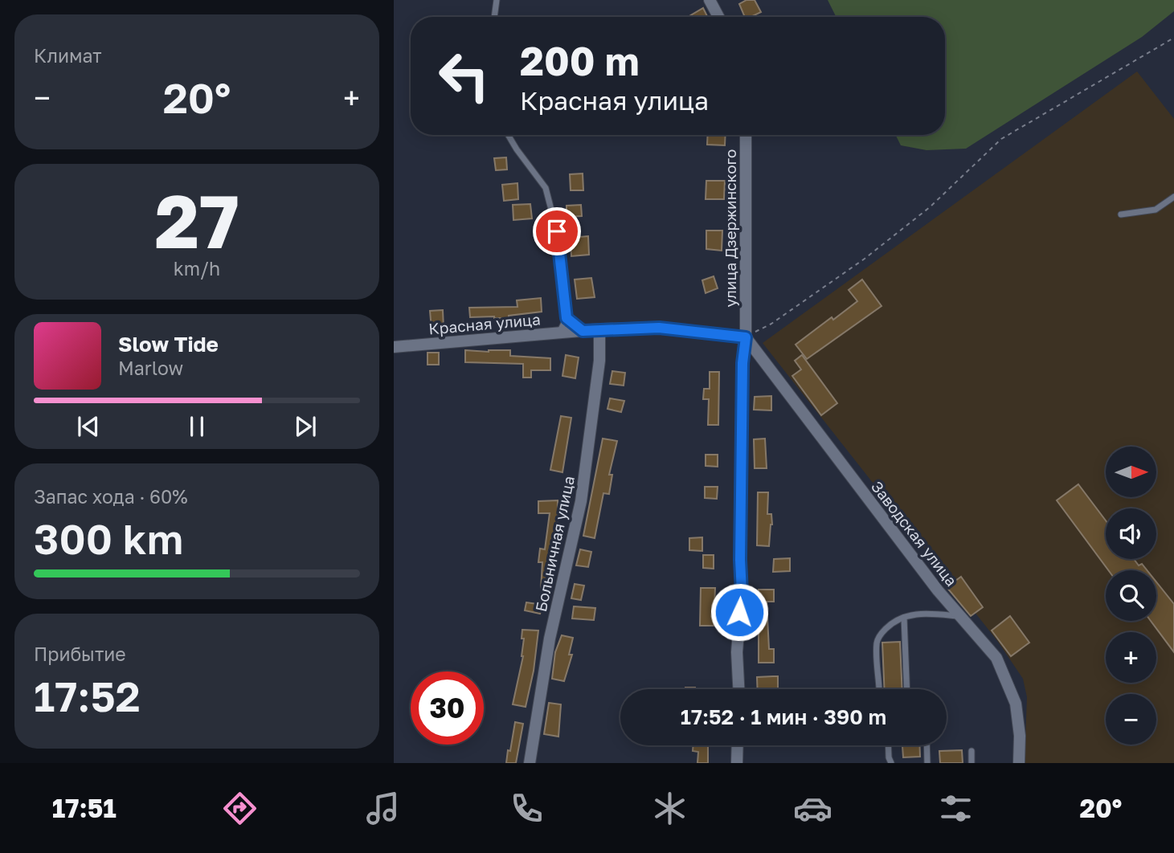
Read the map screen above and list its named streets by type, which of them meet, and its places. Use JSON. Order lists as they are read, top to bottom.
{
  "streets": {
    "street": [
      "улица Дзержинского",
      "Красная улица",
      "Заводская улица",
      "Больничная улица"
    ]
  },
  "crossings": [
    ["улица Дзержинского", "Красная улица"],
    ["улица Дзержинского", "Заводская улица"],
    ["Красная улица", "Заводская улица"],
    ["Красная улица", "Больничная улица"]
  ],
  "north": "right",
  "page": {
    "tile": [
      "Климат",
      ["27", "km/h"],
      ["Запас хода · 60%", "300 km"],
      ["Прибытие", "17:52"]
    ],
    "turn": ["200 m", "Красная улица"],
    "heat": ["−", "20°", "+"],
    "song": ["Slow Tide", "Marlow"],
    "map_buttons": ["+", "−"],
    "limit": "30",
    "trip": "17:52 · 1 мин · 390 m",
    "tabs": ["17:51", "20°"]
  }
}
